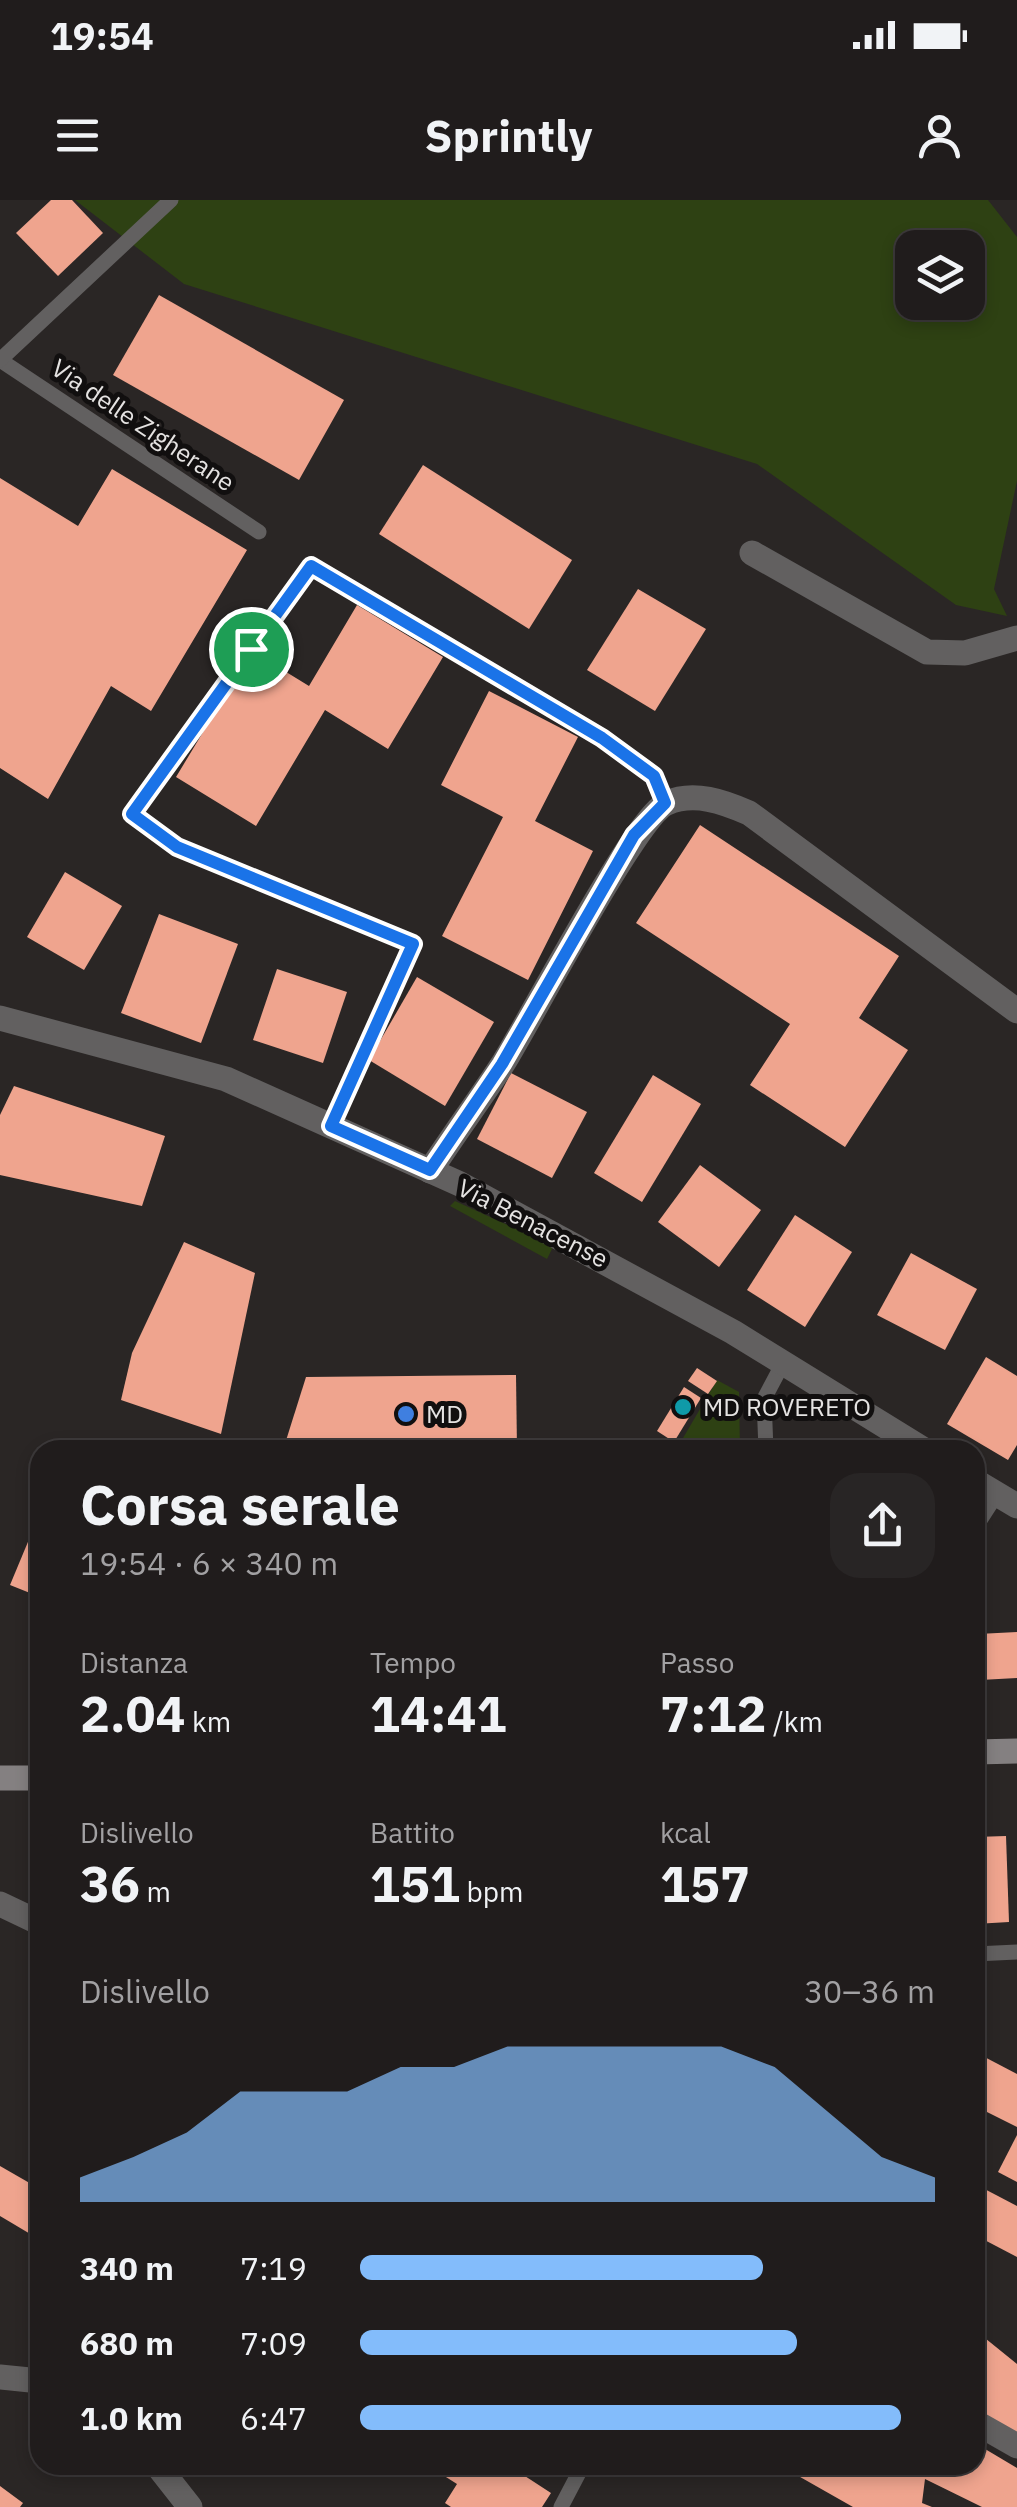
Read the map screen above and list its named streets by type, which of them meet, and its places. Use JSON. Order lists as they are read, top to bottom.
{
  "streets": {
    "street": ["Via Benacense"],
    "lane": ["Via delle Zigherane"]
  },
  "places": ["MD ROVERETO", "MD"],
  "page": {
    "status": "19:54",
    "header": "Sprintly",
    "heading": ["Corsa serale", "19:54 · 6 × 340 m"],
    "stats": [
      ["Distanza", "2.04 km"],
      ["Tempo", "14:41"],
      ["Passo", "7:12 /km"],
      ["Dislivello", "36 m"],
      ["Battito", "151 bpm"],
      ["kcal", "157"]
    ],
    "chart": ["Dislivello", "30–36 m"],
    "list": [
      {
        "name": "340 m",
        "note": "7:19"
      },
      {
        "name": "680 m",
        "note": "7:09"
      },
      {
        "name": "1.0 km",
        "note": "6:47"
      }
    ]
  }
}
